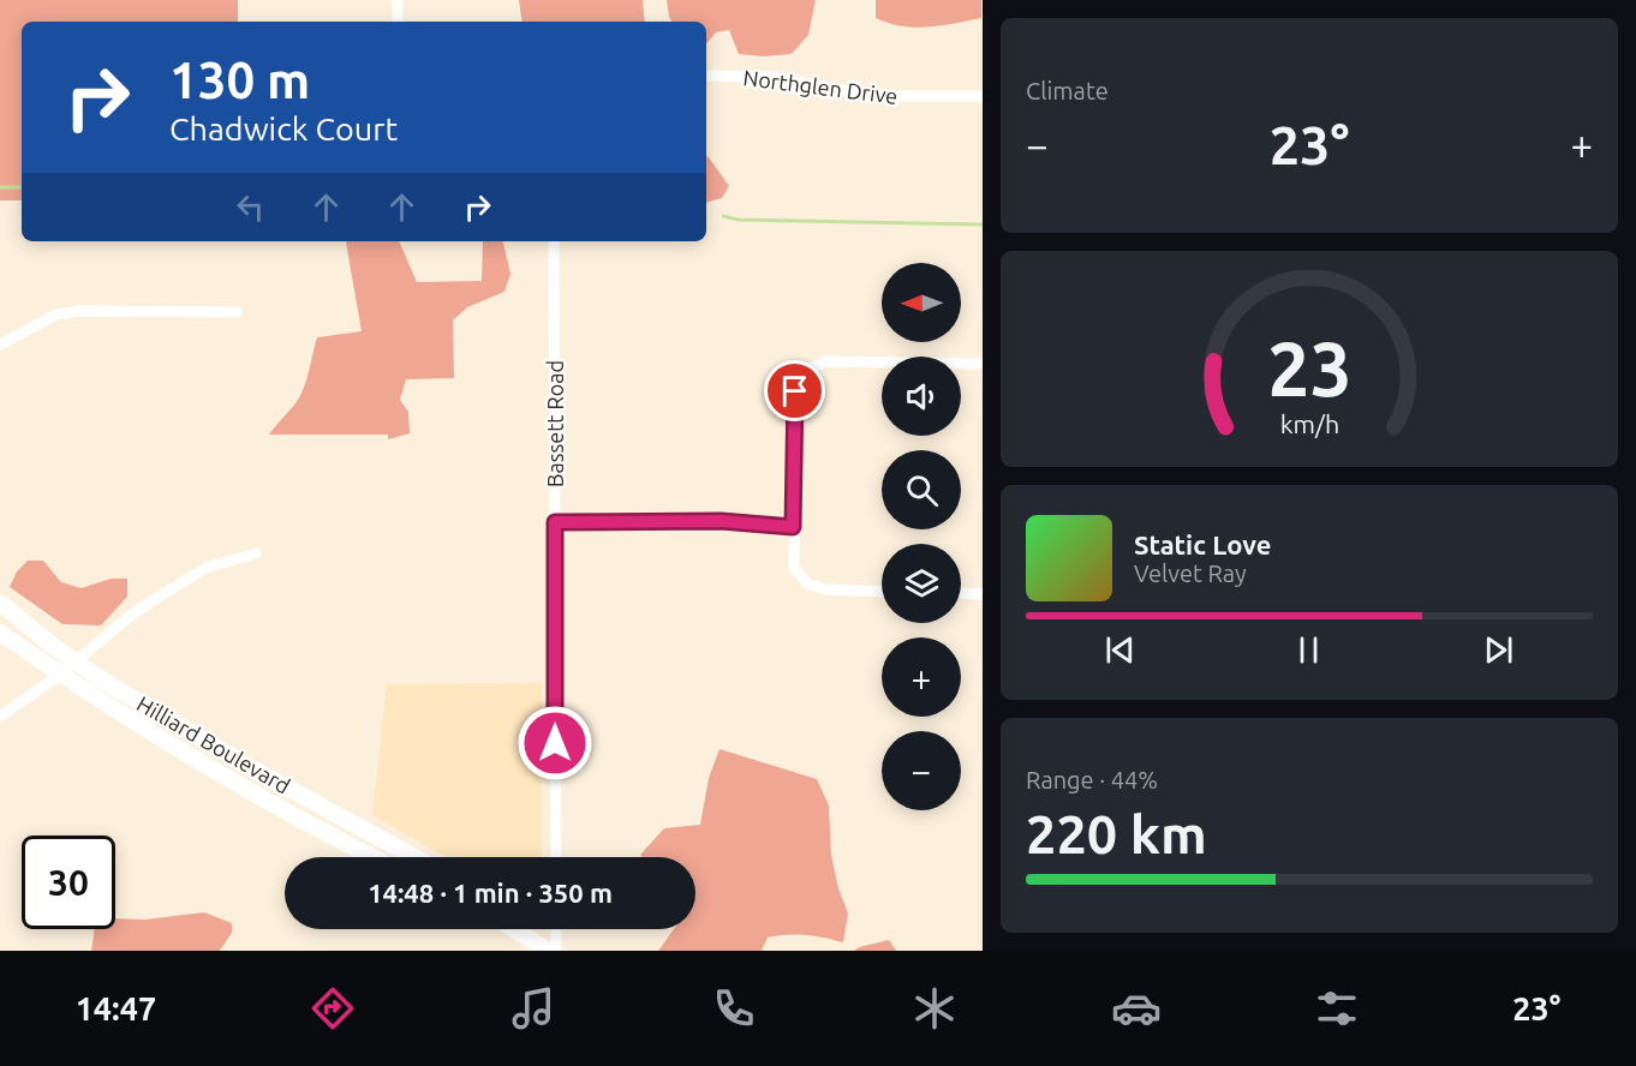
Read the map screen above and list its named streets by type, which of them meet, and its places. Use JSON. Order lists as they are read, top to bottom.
{
  "streets": {
    "main road": ["Hilliard Boulevard"],
    "street": ["Northglen Drive", "Bassett Road"]
  },
  "north": "left",
  "page": {
    "tile": [
      "Climate",
      ["Range · 44%", "220 km"]
    ],
    "turn": ["130 m", "Chadwick Court"],
    "heat": ["−", "23°", "+"],
    "map_buttons": ["+", "−"],
    "song": ["Static Love", "Velvet Ray"],
    "limit": "30",
    "trip": "14:48 · 1 min · 350 m",
    "tabs": ["14:47", "23°"],
    "gauge": ["23", "km/h"]
  }
}
